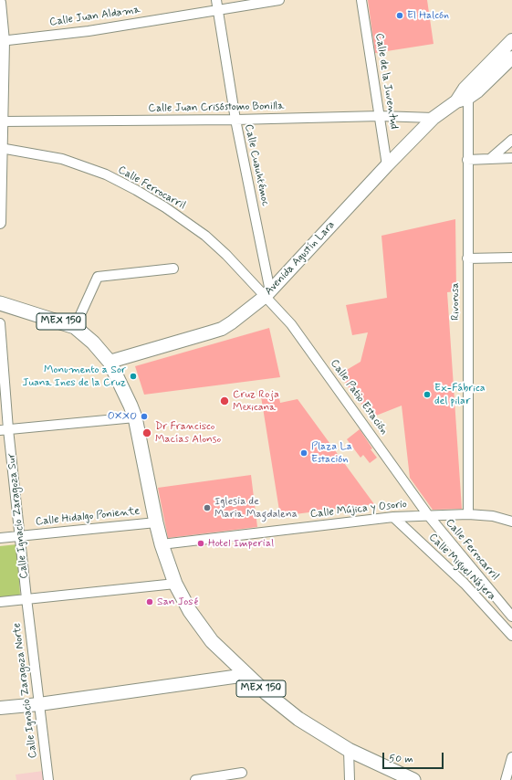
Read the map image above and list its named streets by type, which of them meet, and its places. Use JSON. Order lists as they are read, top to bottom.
{
  "streets": {
    "main road": ["Avenida Agustín Lara", "MEX 150"],
    "street": [
      "Calle Juan Aldama",
      "Calle de la Juventud",
      "Calle Juan Crisóstomo Bonilla",
      "Calle Cuauhtémoc",
      "Calle Ferrocarril",
      "Rivorosa",
      "Calle Patio Estación",
      "Calle Mújica y Osorio",
      "Calle Ignacio Zaragoza Sur",
      "Calle Hidalgo Poniente",
      "Calle Miguel Nájera",
      "Calle Ignacio Zaragoza Norte"
    ]
  },
  "crossings": [
    ["Calle Juan Aldama", "Calle Cuauhtémoc"],
    ["Calle de la Juventud", "Calle Juan Crisóstomo Bonilla"],
    ["Calle de la Juventud", "Avenida Agustín Lara"],
    ["Calle Juan Crisóstomo Bonilla", "Calle Cuauhtémoc"],
    ["Calle Juan Crisóstomo Bonilla", "Avenida Agustín Lara"],
    ["Calle Cuauhtémoc", "Calle Ferrocarril"],
    ["Calle Cuauhtémoc", "Avenida Agustín Lara"],
    ["Calle Cuauhtémoc", "Calle Patio Estación"],
    ["Calle Ferrocarril", "Avenida Agustín Lara"],
    ["Calle Ferrocarril", "Calle Patio Estación"],
    ["Calle Ferrocarril", "Calle Mújica y Osorio"],
    ["Avenida Agustín Lara", "Rivorosa"],
    ["Avenida Agustín Lara", "MEX 150"],
    ["Avenida Agustín Lara", "Calle Patio Estación"],
    ["Rivorosa", "Calle Mújica y Osorio"],
    ["MEX 150", "Calle Mújica y Osorio"],
    ["MEX 150", "Calle Hidalgo Poniente"],
    ["Calle Patio Estación", "Calle Mújica y Osorio"],
    ["Calle Mújica y Osorio", "Calle Miguel Nájera"],
    ["Calle Ignacio Zaragoza Sur", "Calle Hidalgo Poniente"],
    ["Calle Ignacio Zaragoza Sur", "Calle Ignacio Zaragoza Norte"]
  ],
  "places": [
    "El Halcón",
    "Monumento a Sor Juana Ines de la Cruz",
    "Ex-Fábrica del pilar",
    "Cruz Roja Mexicana",
    "OXXO",
    "Dr Francisco Macías Alonso",
    "Plaza La Estación",
    "Iglesia de Maria Magdalena",
    "Hotel Imperial",
    "San José"
  ],
  "scale_bar": "50 m"
}
